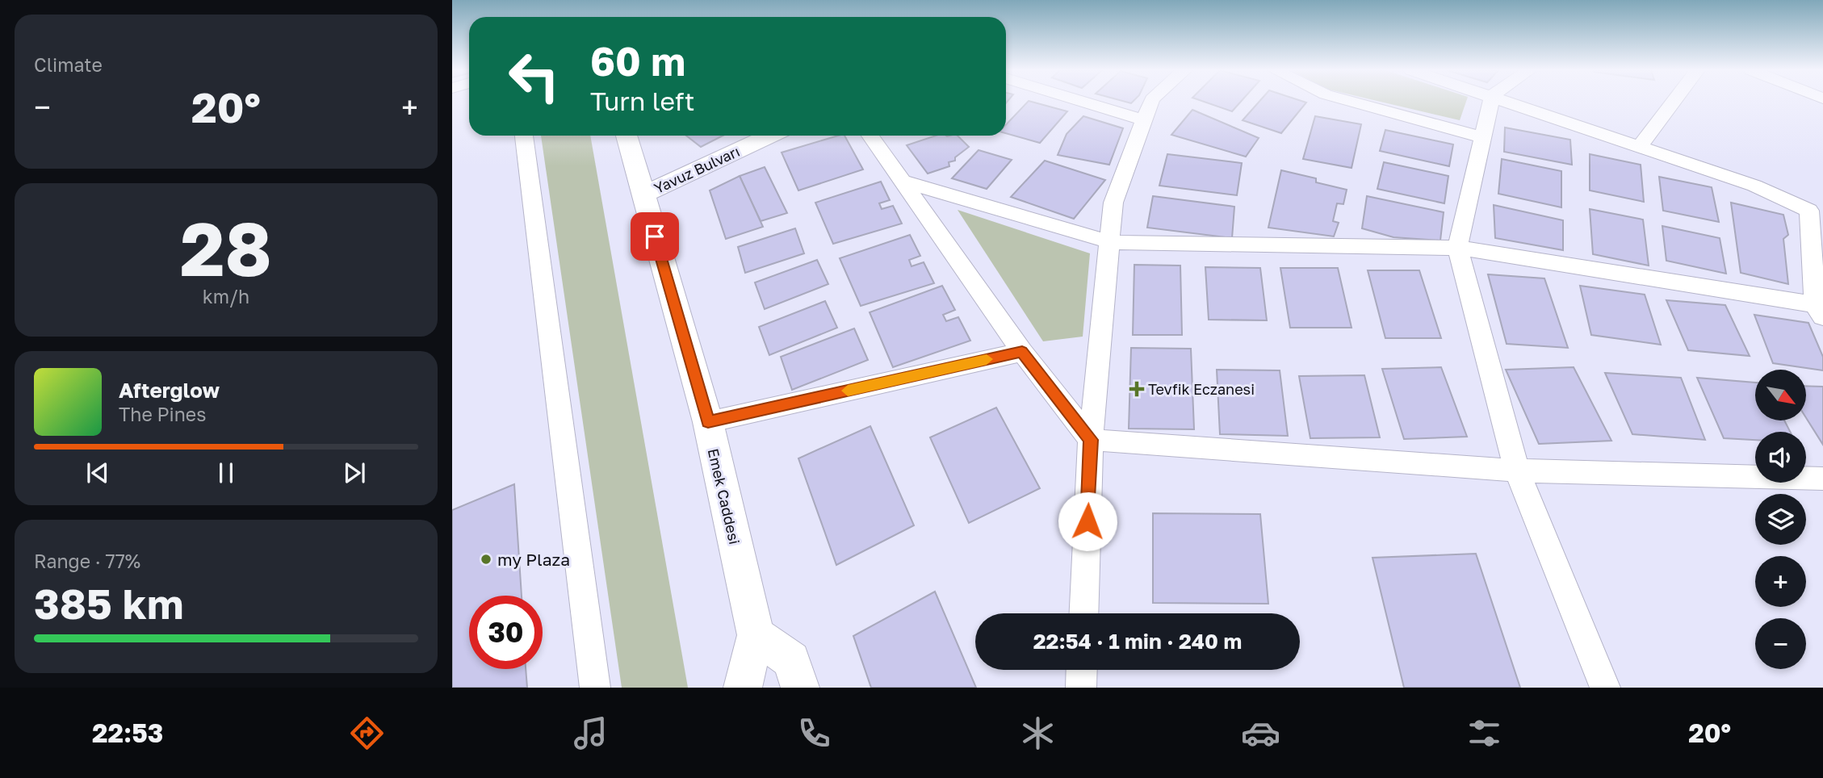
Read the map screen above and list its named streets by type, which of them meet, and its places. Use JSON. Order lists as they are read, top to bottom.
{
  "streets": {
    "street": ["Yavuz Bulvarı", "Emek Caddesi"]
  },
  "crossings": [
    ["Yavuz Bulvarı", "Emek Caddesi"]
  ],
  "places": {
    "health": ["Tevfik Eczanesi"],
    "other": ["my Plaza"]
  },
  "north": "bottom right",
  "page": {
    "tile": [
      "Climate",
      ["28", "km/h"],
      ["Range · 77%", "385 km"]
    ],
    "turn": ["60 m", "Turn left"],
    "heat": ["−", "20°", "+"],
    "song": ["Afterglow", "The Pines"],
    "map_buttons": ["+", "−"],
    "limit": "30",
    "trip": "22:54 · 1 min · 240 m",
    "tabs": ["22:53", "20°"]
  }
}
